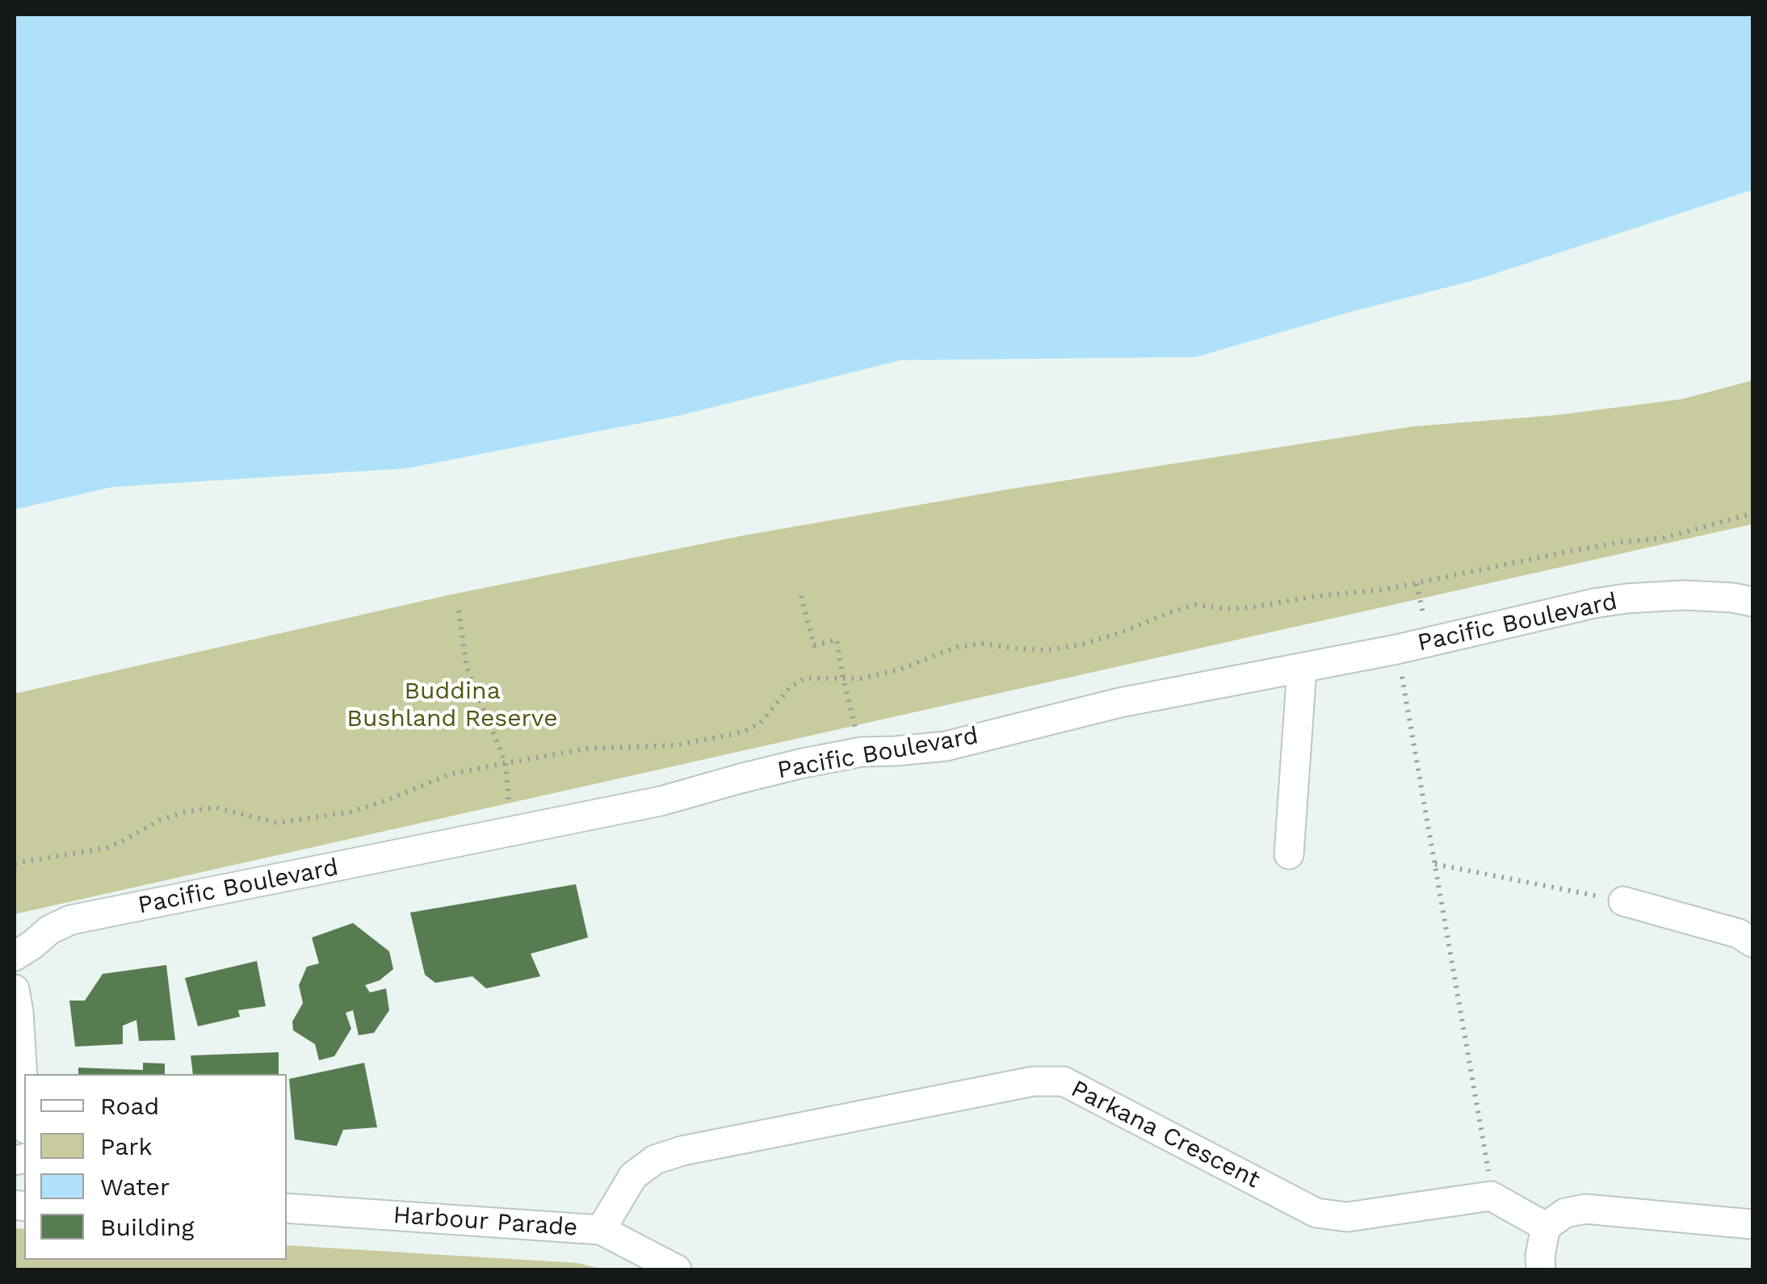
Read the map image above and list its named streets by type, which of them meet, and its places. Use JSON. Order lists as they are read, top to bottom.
{
  "streets": {
    "street": ["Pacific Boulevard", "Parkana Crescent", "Harbour Parade"]
  },
  "crossings": [
    ["Parkana Crescent", "Harbour Parade"]
  ],
  "parks": ["Buddina Bushland Reserve"],
  "legend": [
    "Road",
    "Park",
    "Water",
    "Building"
  ]
}
